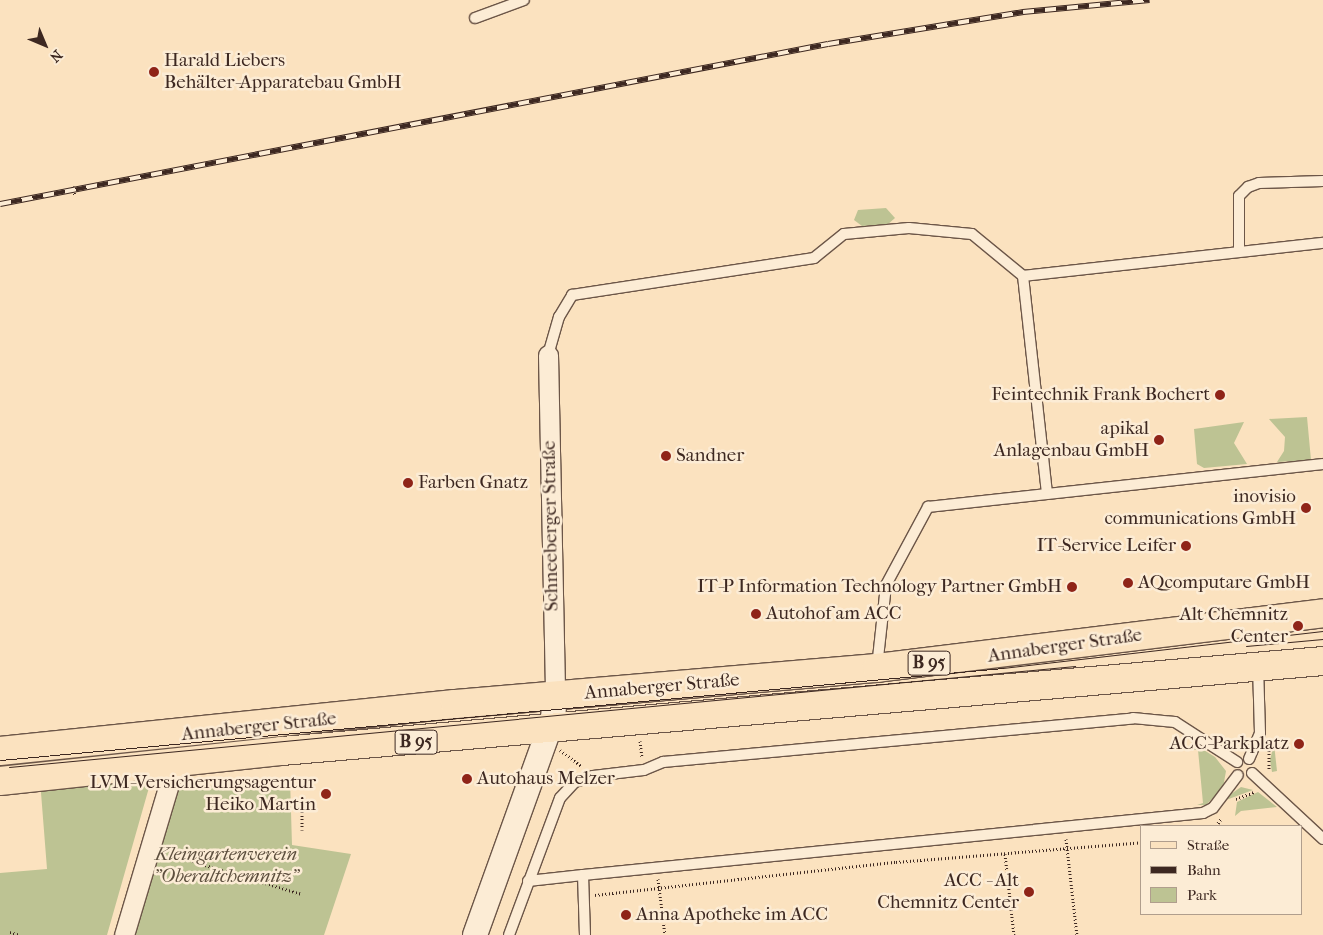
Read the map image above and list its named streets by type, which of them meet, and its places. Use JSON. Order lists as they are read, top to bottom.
{
  "streets": {
    "main road": ["Annaberger Straße", "B 95"],
    "street": ["Schneeberger Straße"]
  },
  "crossings": [
    ["Schneeberger Straße", "Annaberger Straße"]
  ],
  "parks": ["Kleingartenverein \"Oberaltchemnitz\""],
  "places": [
    "Harald Liebers Behälter-Apparatebau GmbH",
    "Feintechnik Frank Bochert",
    "apikal Anlagenbau GmbH",
    "Sandner",
    "Farben Gnatz",
    "inovisio communications GmbH",
    "IT-Service Leifer",
    "AQcomputare GmbH",
    "IT-P Information Technology Partner GmbH",
    "Autohof am ACC",
    "Alt Chemnitz Center",
    "ACC-Parkplatz",
    "Autohaus Melzer",
    "LVM-Versicherungsagentur Heiko Martin",
    "ACC - Alt Chemnitz Center",
    "Anna Apotheke im ACC"
  ],
  "legend": ["Straße", "Bahn", "Park"],
  "north": "bottom right"
}
